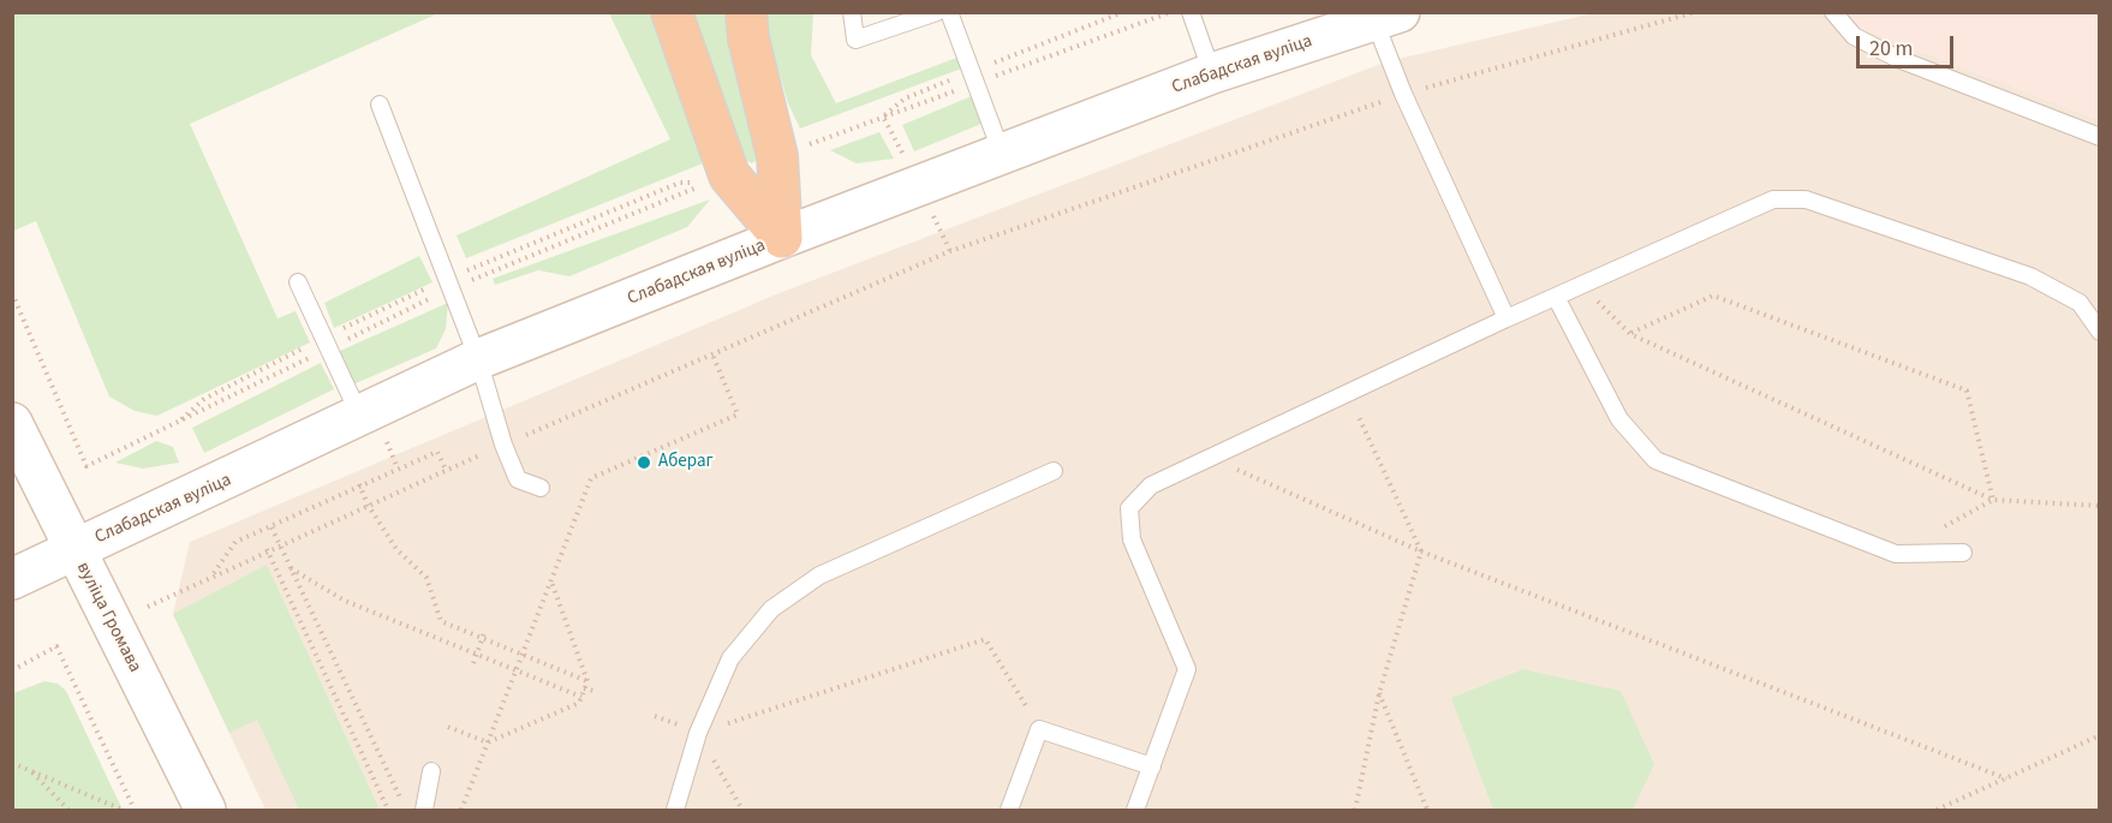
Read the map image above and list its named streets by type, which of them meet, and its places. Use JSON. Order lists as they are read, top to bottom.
{
  "streets": {
    "main road": ["Слабадская вуліца", "вуліца Громава"]
  },
  "crossings": [
    ["Слабадская вуліца", "вуліца Громава"]
  ],
  "places": ["Абераг"],
  "scale_bar": "20 m"
}
